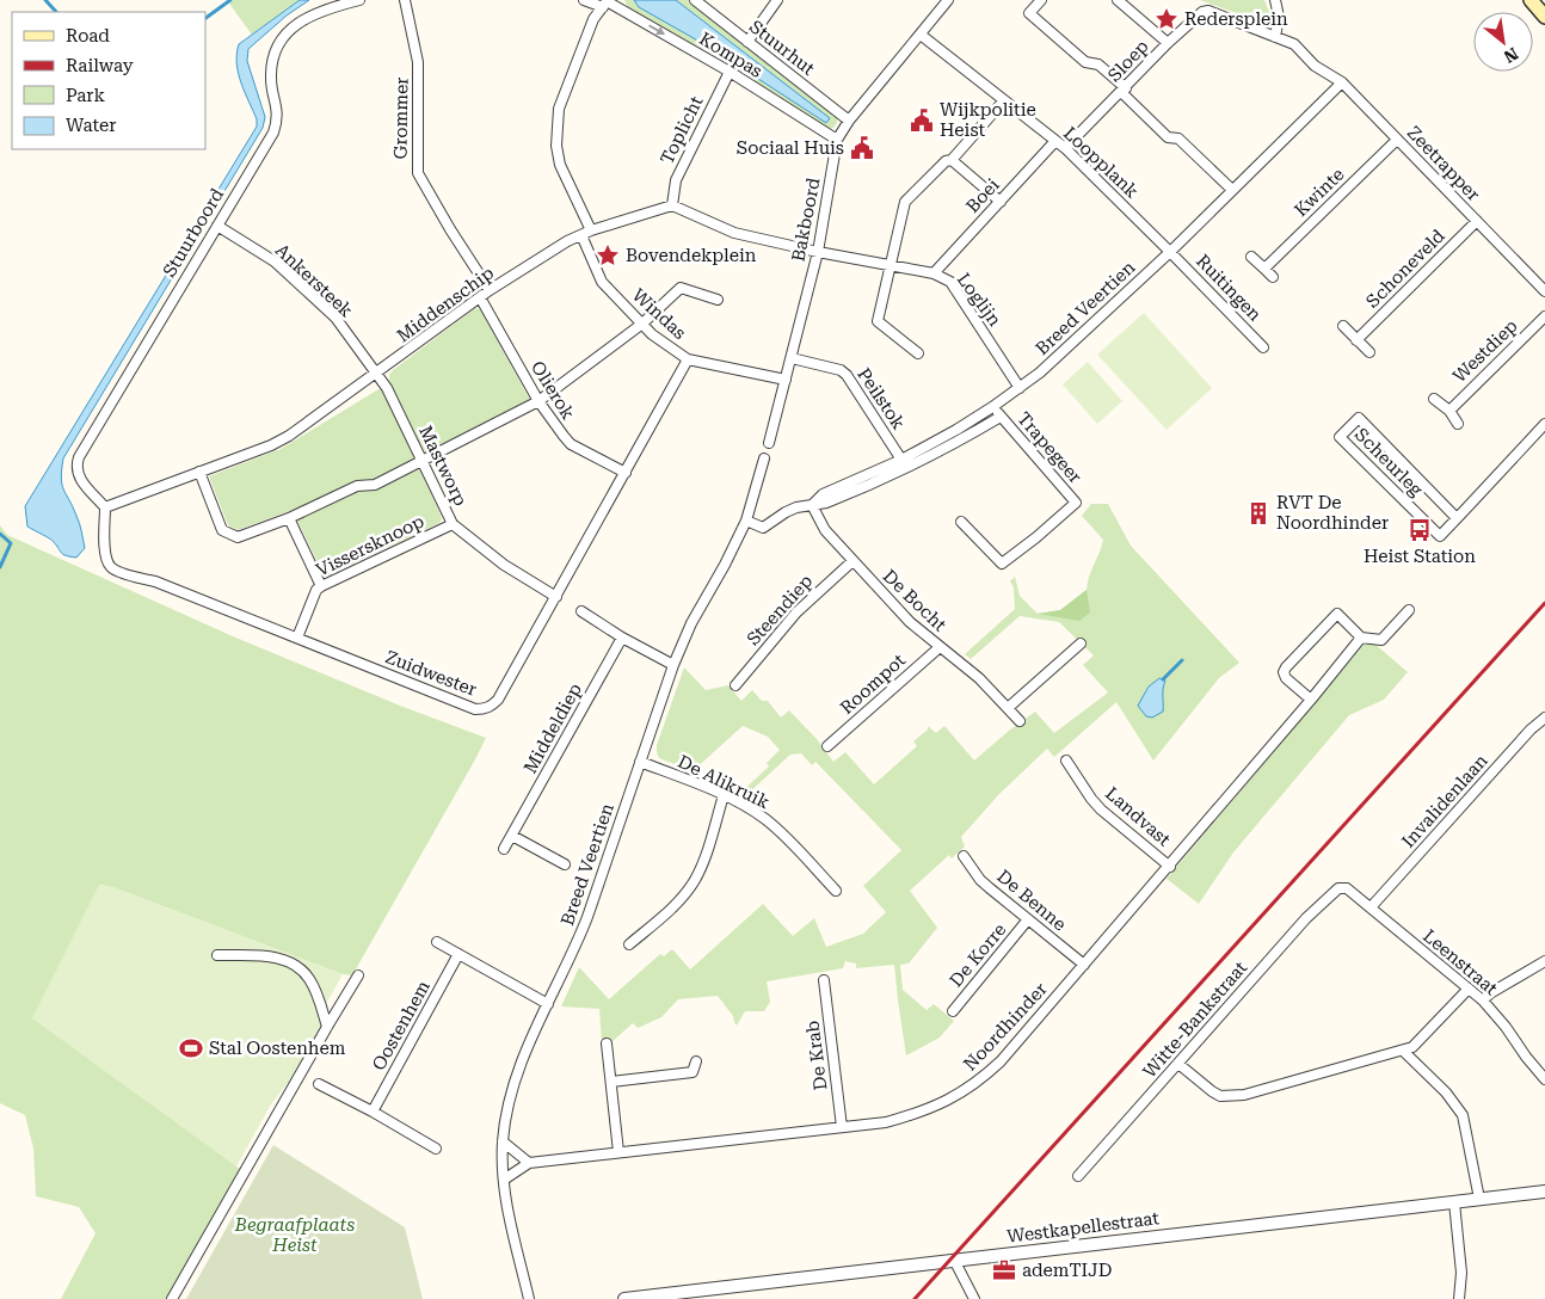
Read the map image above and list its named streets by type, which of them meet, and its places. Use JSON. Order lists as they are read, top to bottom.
{
  "streets": {
    "street": [
      "Stuurhut",
      "Kompas",
      "Sloep",
      "Grommer",
      "Toplicht",
      "Loopplank",
      "Zeetrapper",
      "Kwinte",
      "Boei",
      "Bakboord",
      "Stuurboord",
      "Schoneveld",
      "Ankersteek",
      "Ruitingen",
      "Loglijn",
      "Middenschip",
      "Breed Veertien",
      "Windas",
      "Westdiep",
      "Olierok",
      "Peilstok",
      "Trapegeer",
      "Scheurleg",
      "Mastworp",
      "Vissersknoop",
      "De Bocht",
      "Steendiep",
      "Zuidwester",
      "Roompot",
      "Middeldiep",
      "De Alikruik",
      "Invalidenlaan",
      "Landvast",
      "De Benne",
      "De Korre",
      "Leenstraat",
      "Witte-Bankstraat",
      "Oostenhem",
      "Noordhinder",
      "De Krab",
      "Westkapellestraat"
    ]
  },
  "crossings": [
    ["Stuurhut", "Bakboord"],
    ["Kompas", "Toplicht"],
    ["Kompas", "Bakboord"],
    ["Sloep", "Loopplank"],
    ["Sloep", "Zeetrapper"],
    ["Grommer", "Middenschip"],
    ["Toplicht", "Middenschip"],
    ["Loopplank", "Boei"],
    ["Loopplank", "Bakboord"],
    ["Loopplank", "Ruitingen"],
    ["Loopplank", "Breed Veertien"],
    ["Zeetrapper", "Kwinte"],
    ["Zeetrapper", "Schoneveld"],
    ["Zeetrapper", "Breed Veertien"],
    ["Boei", "Loglijn"],
    ["Bakboord", "Loglijn"],
    ["Bakboord", "Windas"],
    ["Bakboord", "Peilstok"],
    ["Stuurboord", "Ankersteek"],
    ["Stuurboord", "Middenschip"],
    ["Stuurboord", "Zuidwester"],
    ["Ankersteek", "Middenschip"],
    ["Ankersteek", "Mastworp"],
    ["Ruitingen", "Breed Veertien"],
    ["Loglijn", "Breed Veertien"],
    ["Middenschip", "Windas"],
    ["Middenschip", "Olierok"],
    ["Middenschip", "Mastworp"],
    ["Middenschip", "Zuidwester"],
    ["Breed Veertien", "Peilstok"],
    ["Breed Veertien", "Trapegeer"],
    ["Breed Veertien", "De Bocht"],
    ["Breed Veertien", "De Alikruik"],
    ["Breed Veertien", "Noordhinder"],
    ["Windas", "Zuidwester"],
    ["Olierok", "Zuidwester"],
    ["Mastworp", "Vissersknoop"],
    ["Mastworp", "Zuidwester"],
    ["Vissersknoop", "Zuidwester"],
    ["De Bocht", "Steendiep"],
    ["De Bocht", "Roompot"],
    ["Invalidenlaan", "Leenstraat"],
    ["Landvast", "Noordhinder"],
    ["De Benne", "De Korre"],
    ["De Benne", "Noordhinder"],
    ["Leenstraat", "Witte-Bankstraat"],
    ["Noordhinder", "De Krab"]
  ],
  "one_way": ["Kompas"],
  "parks": ["Begraafplaats Heist"],
  "places": {
    "place": ["Redersplein", "Bovendekplein"],
    "public building": ["Wijkpolitie Heist", "Sociaal Huis"],
    "building": ["RVT De Noordhinder"],
    "bus stop": ["Heist Station"],
    "sports": ["Stal Oostenhem"],
    "office": ["ademTIJD"]
  },
  "legend": [
    "Road",
    "Railway",
    "Park",
    "Water"
  ],
  "north": "bottom right"
}
